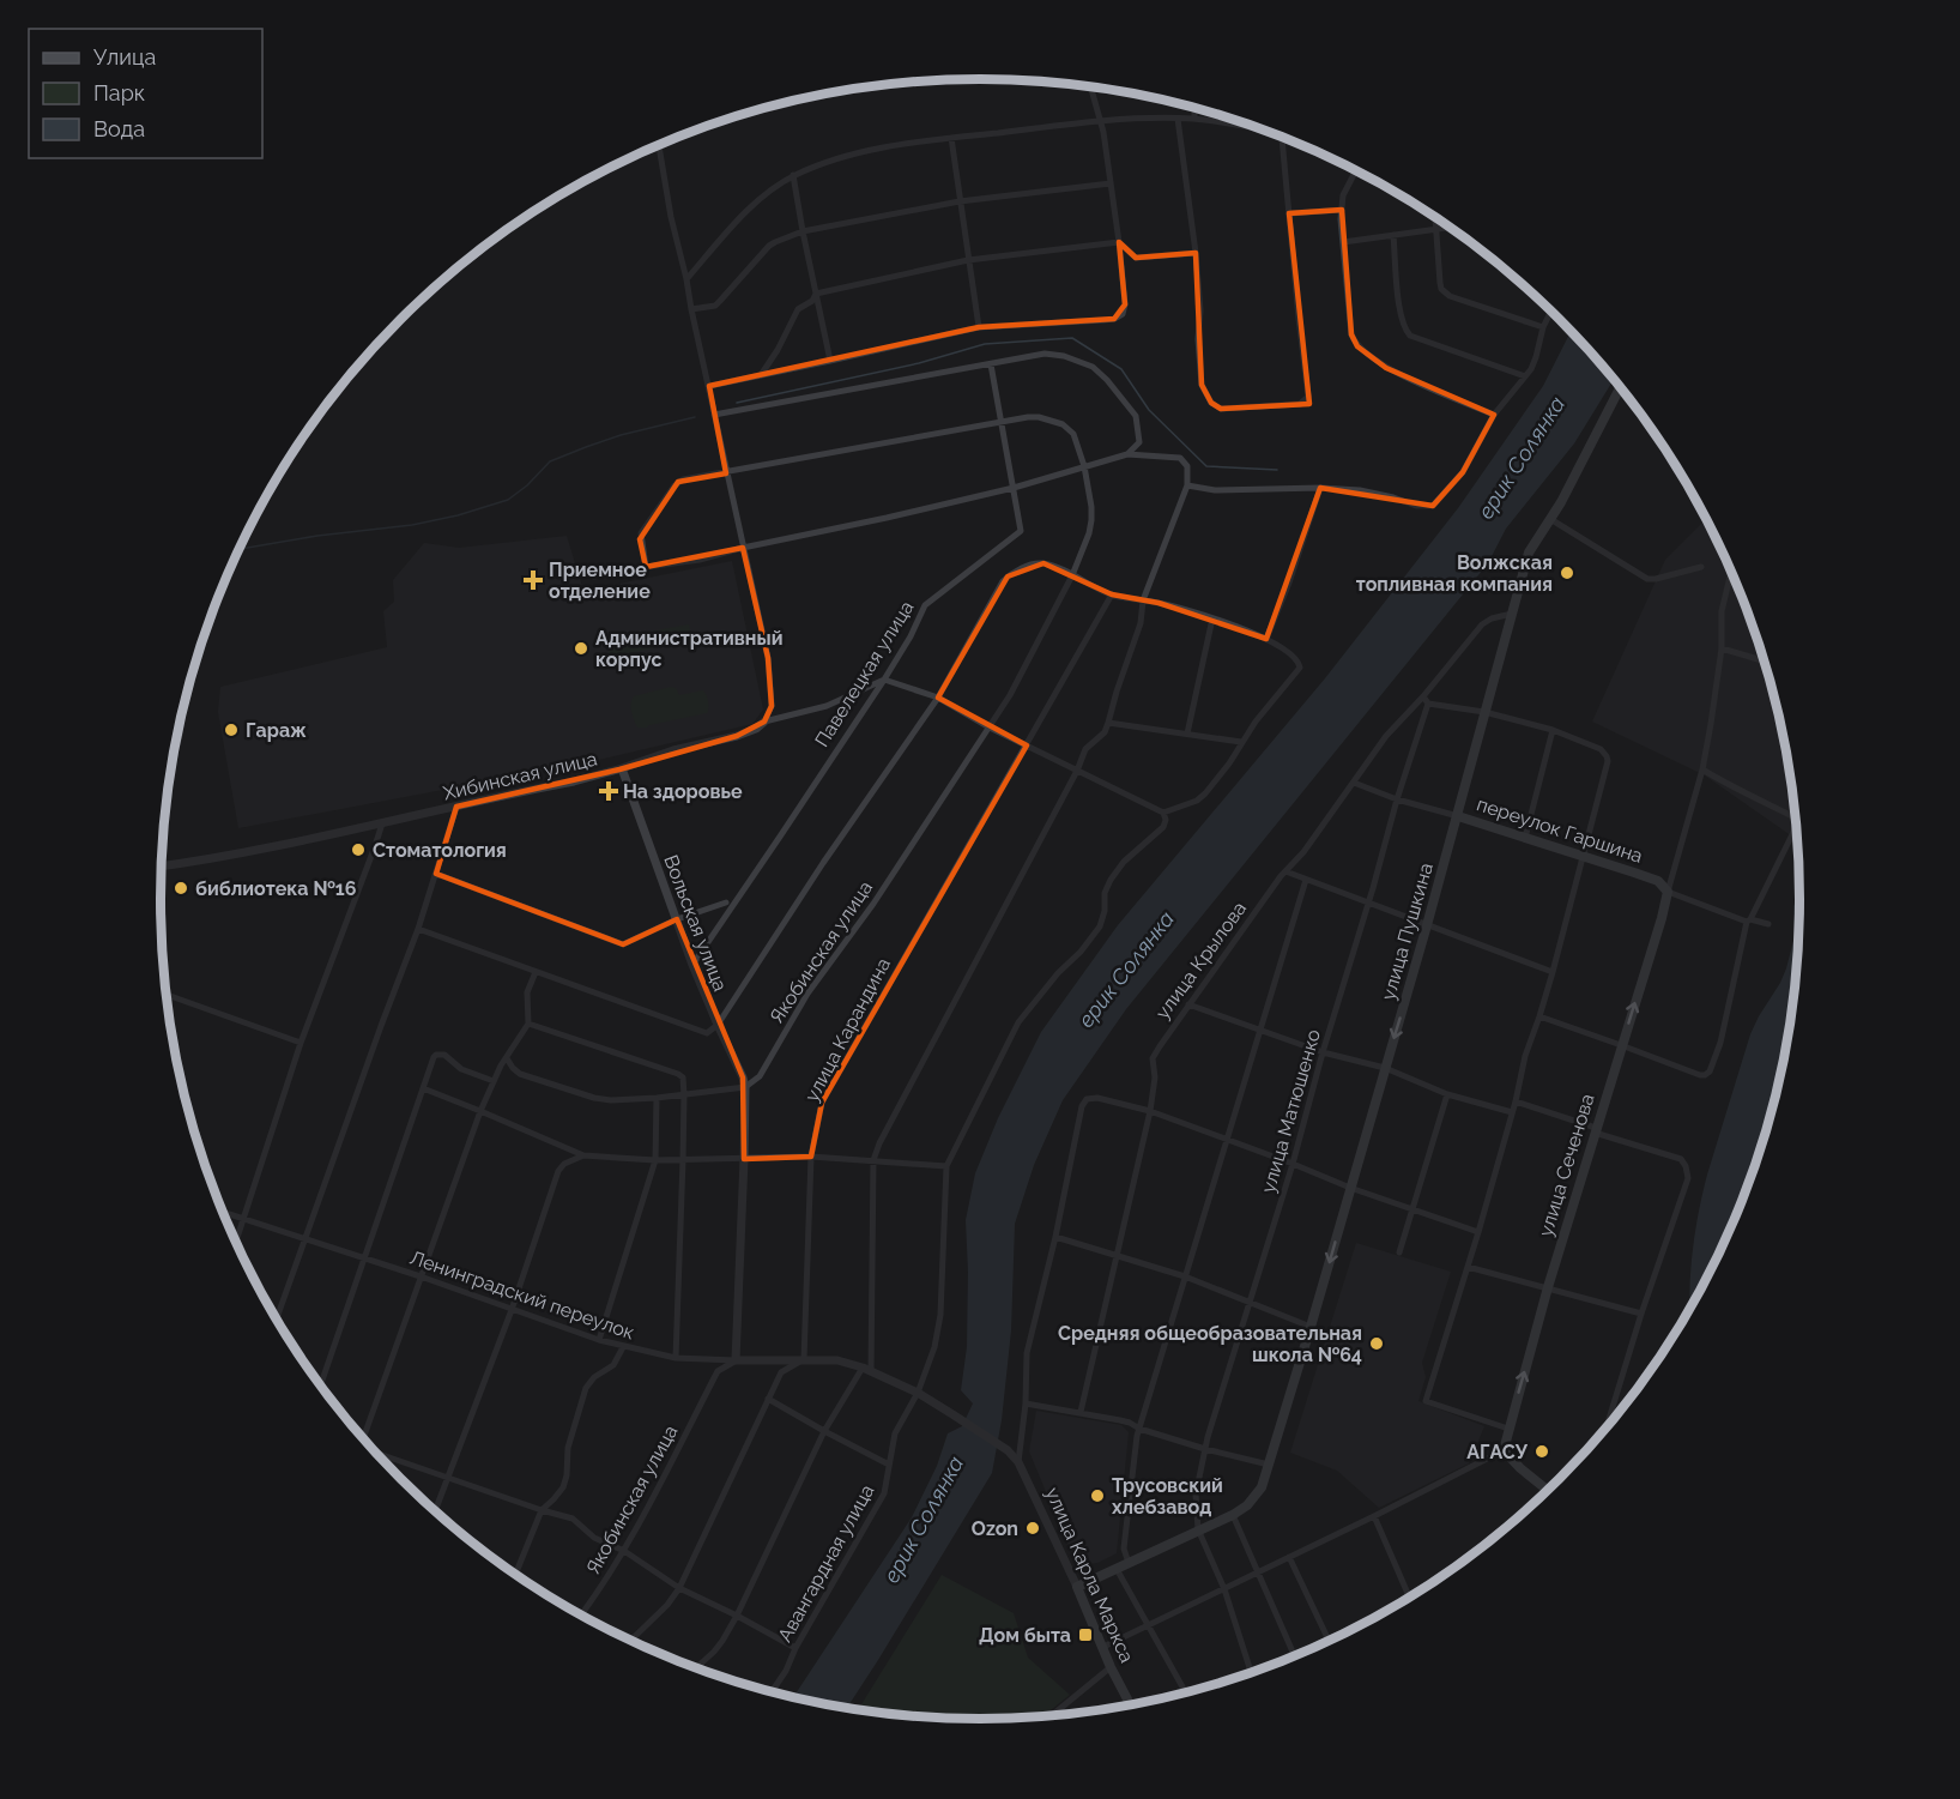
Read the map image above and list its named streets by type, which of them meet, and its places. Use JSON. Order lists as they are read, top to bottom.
{
  "streets": {
    "main road": [
      "переулок Гаршина",
      "улица Пушкина",
      "улица Сеченова",
      "улица Карла Маркса"
    ],
    "street": [
      "Павелецкая улица",
      "Хибинская улица",
      "Вольская улица",
      "Якобинская улица",
      "улица Крылова",
      "улица Карандина",
      "улица Матюшенко",
      "Ленинградский переулок",
      "Авангардная улица"
    ]
  },
  "crossings": [
    ["Павелецкая улица", "Хибинская улица"],
    ["Павелецкая улица", "Вольская улица"],
    ["Павелецкая улица", "Якобинская улица"],
    ["Хибинская улица", "Вольская улица"],
    ["переулок Гаршина", "улица Пушкина"],
    ["переулок Гаршина", "улица Сеченова"],
    ["Вольская улица", "Якобинская улица"],
    ["улица Пушкина", "улица Крылова"],
    ["Якобинская улица", "Ленинградский переулок"],
    ["улица Крылова", "улица Матюшенко"],
    ["улица Карандина", "Ленинградский переулок"],
    ["Ленинградский переулок", "Авангардная улица"],
    ["Ленинградский переулок", "улица Карла Маркса"]
  ],
  "one_way": ["улица Сеченова"],
  "water": ["ерик Солянка"],
  "places": {
    "other": [
      "Волжская топливная компания",
      "Административный корпус",
      "Гараж",
      "Стоматология",
      "библиотека №16",
      "Средняя общеобразовательная школа №64",
      "АГАСУ",
      "Трусовский хлебзавод",
      "Ozon"
    ],
    "health": ["Приемное отделение", "На здоровье"],
    "transit": ["Дом быта"]
  },
  "legend": ["Улица", "Парк", "Вода"]
}
